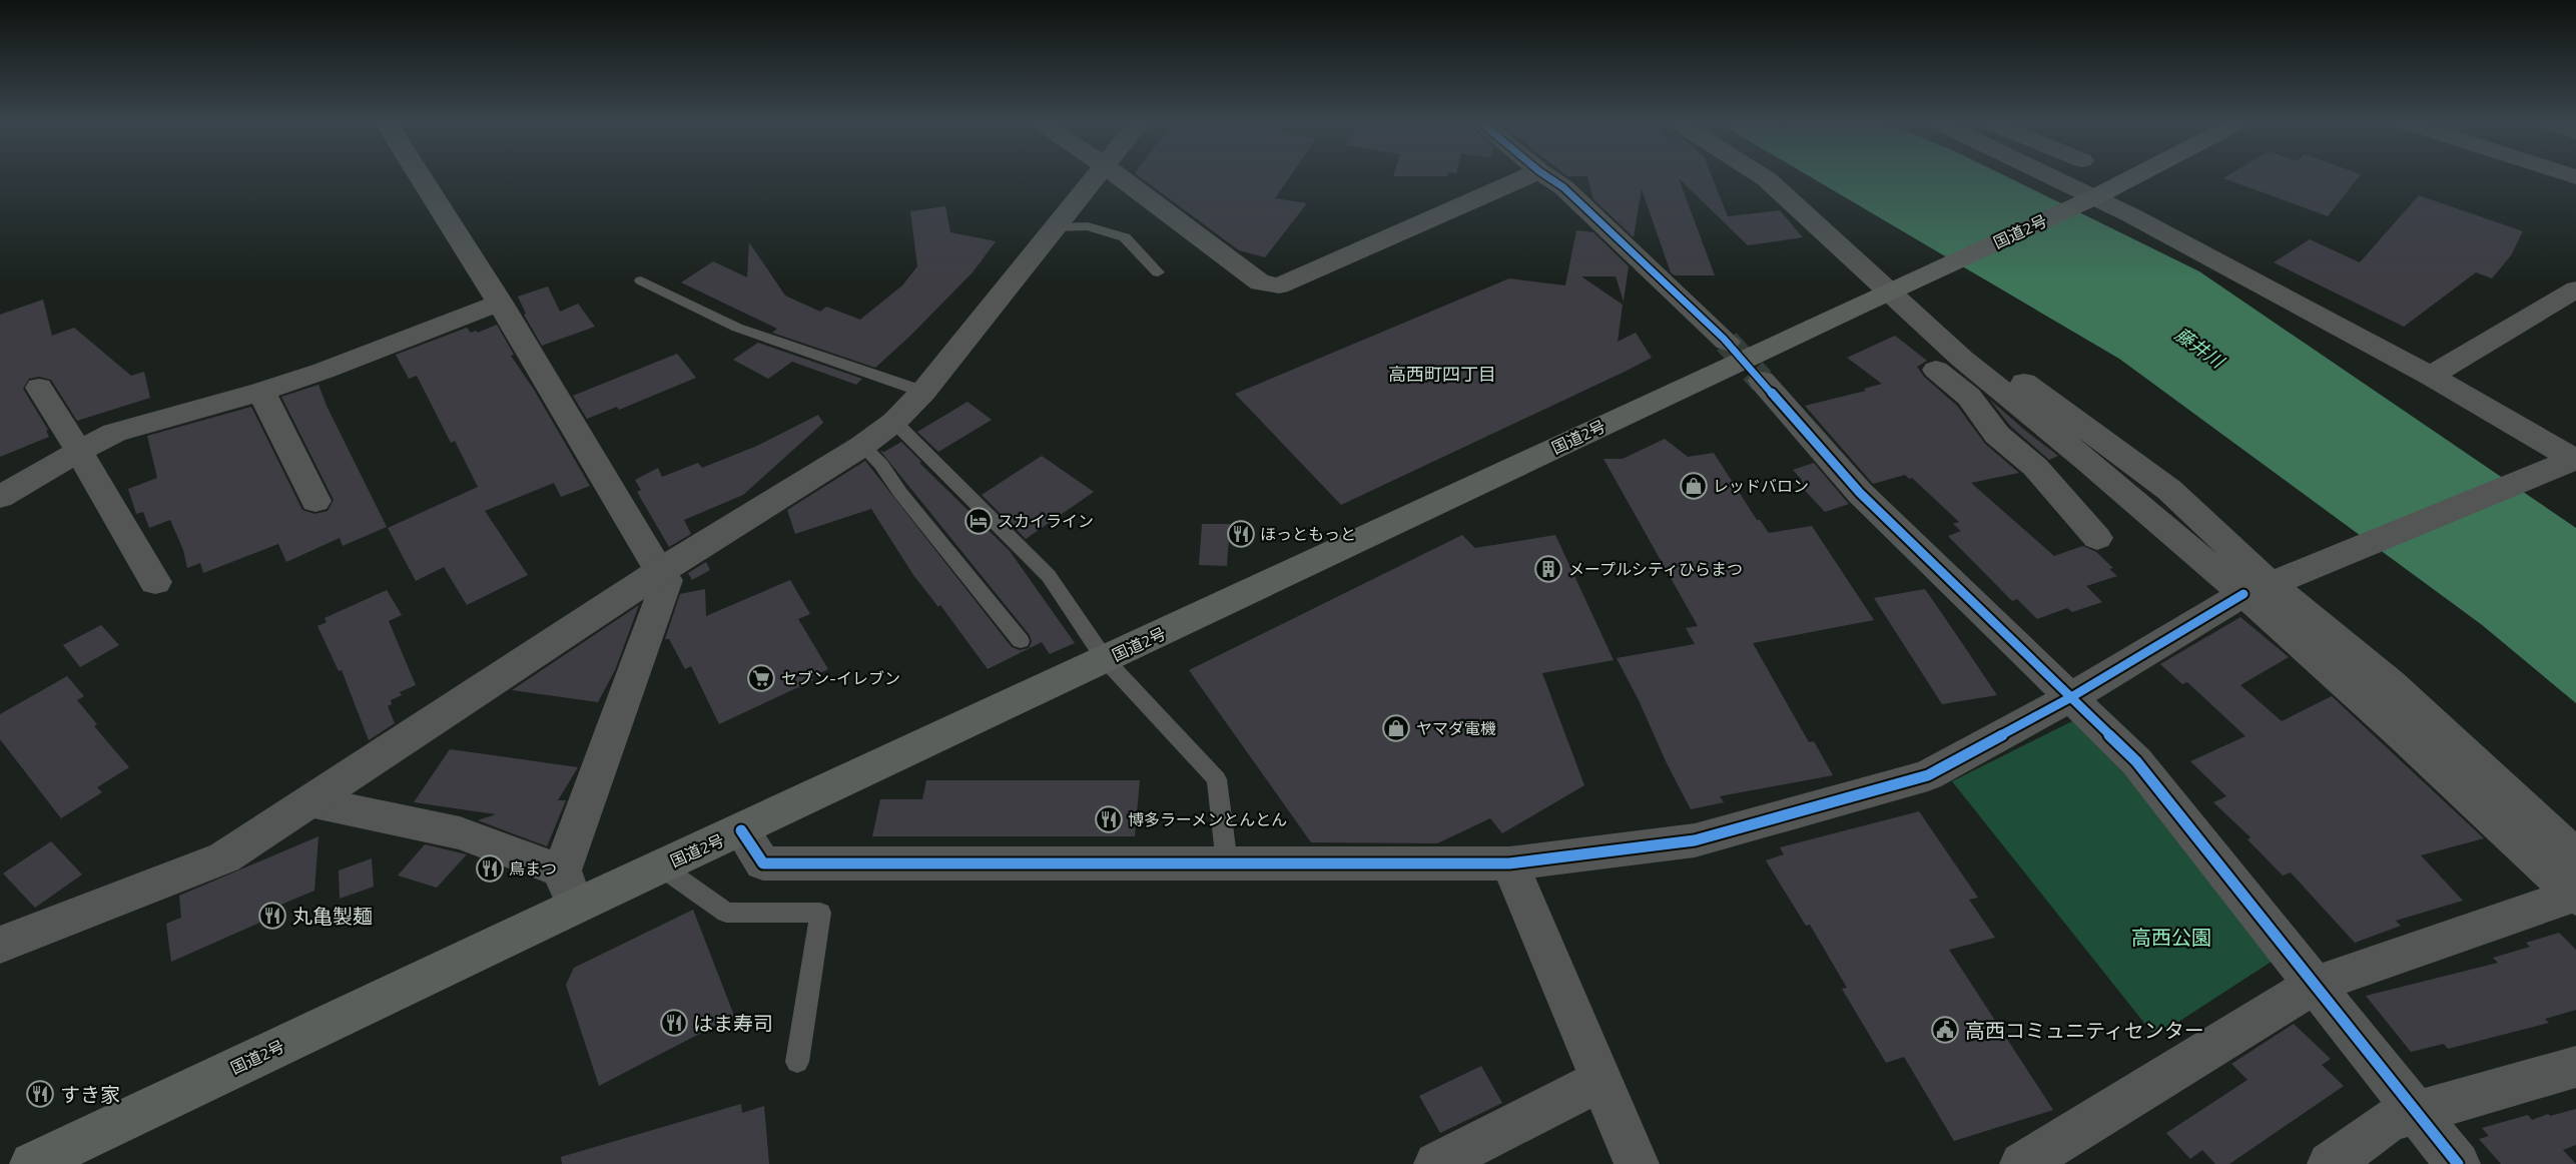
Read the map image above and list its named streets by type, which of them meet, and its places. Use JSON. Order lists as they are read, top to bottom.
{
  "streets": {
    "highway": ["国道2号"]
  },
  "districts": ["高西町四丁目"],
  "water": ["藤井川"],
  "parks": ["高西公園"],
  "places": {
    "shop": ["レッドバロン", "ヤマダ電機"],
    "hotel": ["スカイライン"],
    "restaurant": [
      "ほっともっと",
      "博多ラーメンとんとん",
      "鳥まつ",
      "丸亀製麺",
      "はま寿司",
      "すき家"
    ],
    "building": ["メープルシティひらまつ"],
    "supermarket": ["セブン-イレブン"],
    "public building": ["高西コミュニティセンター"]
  }
}
